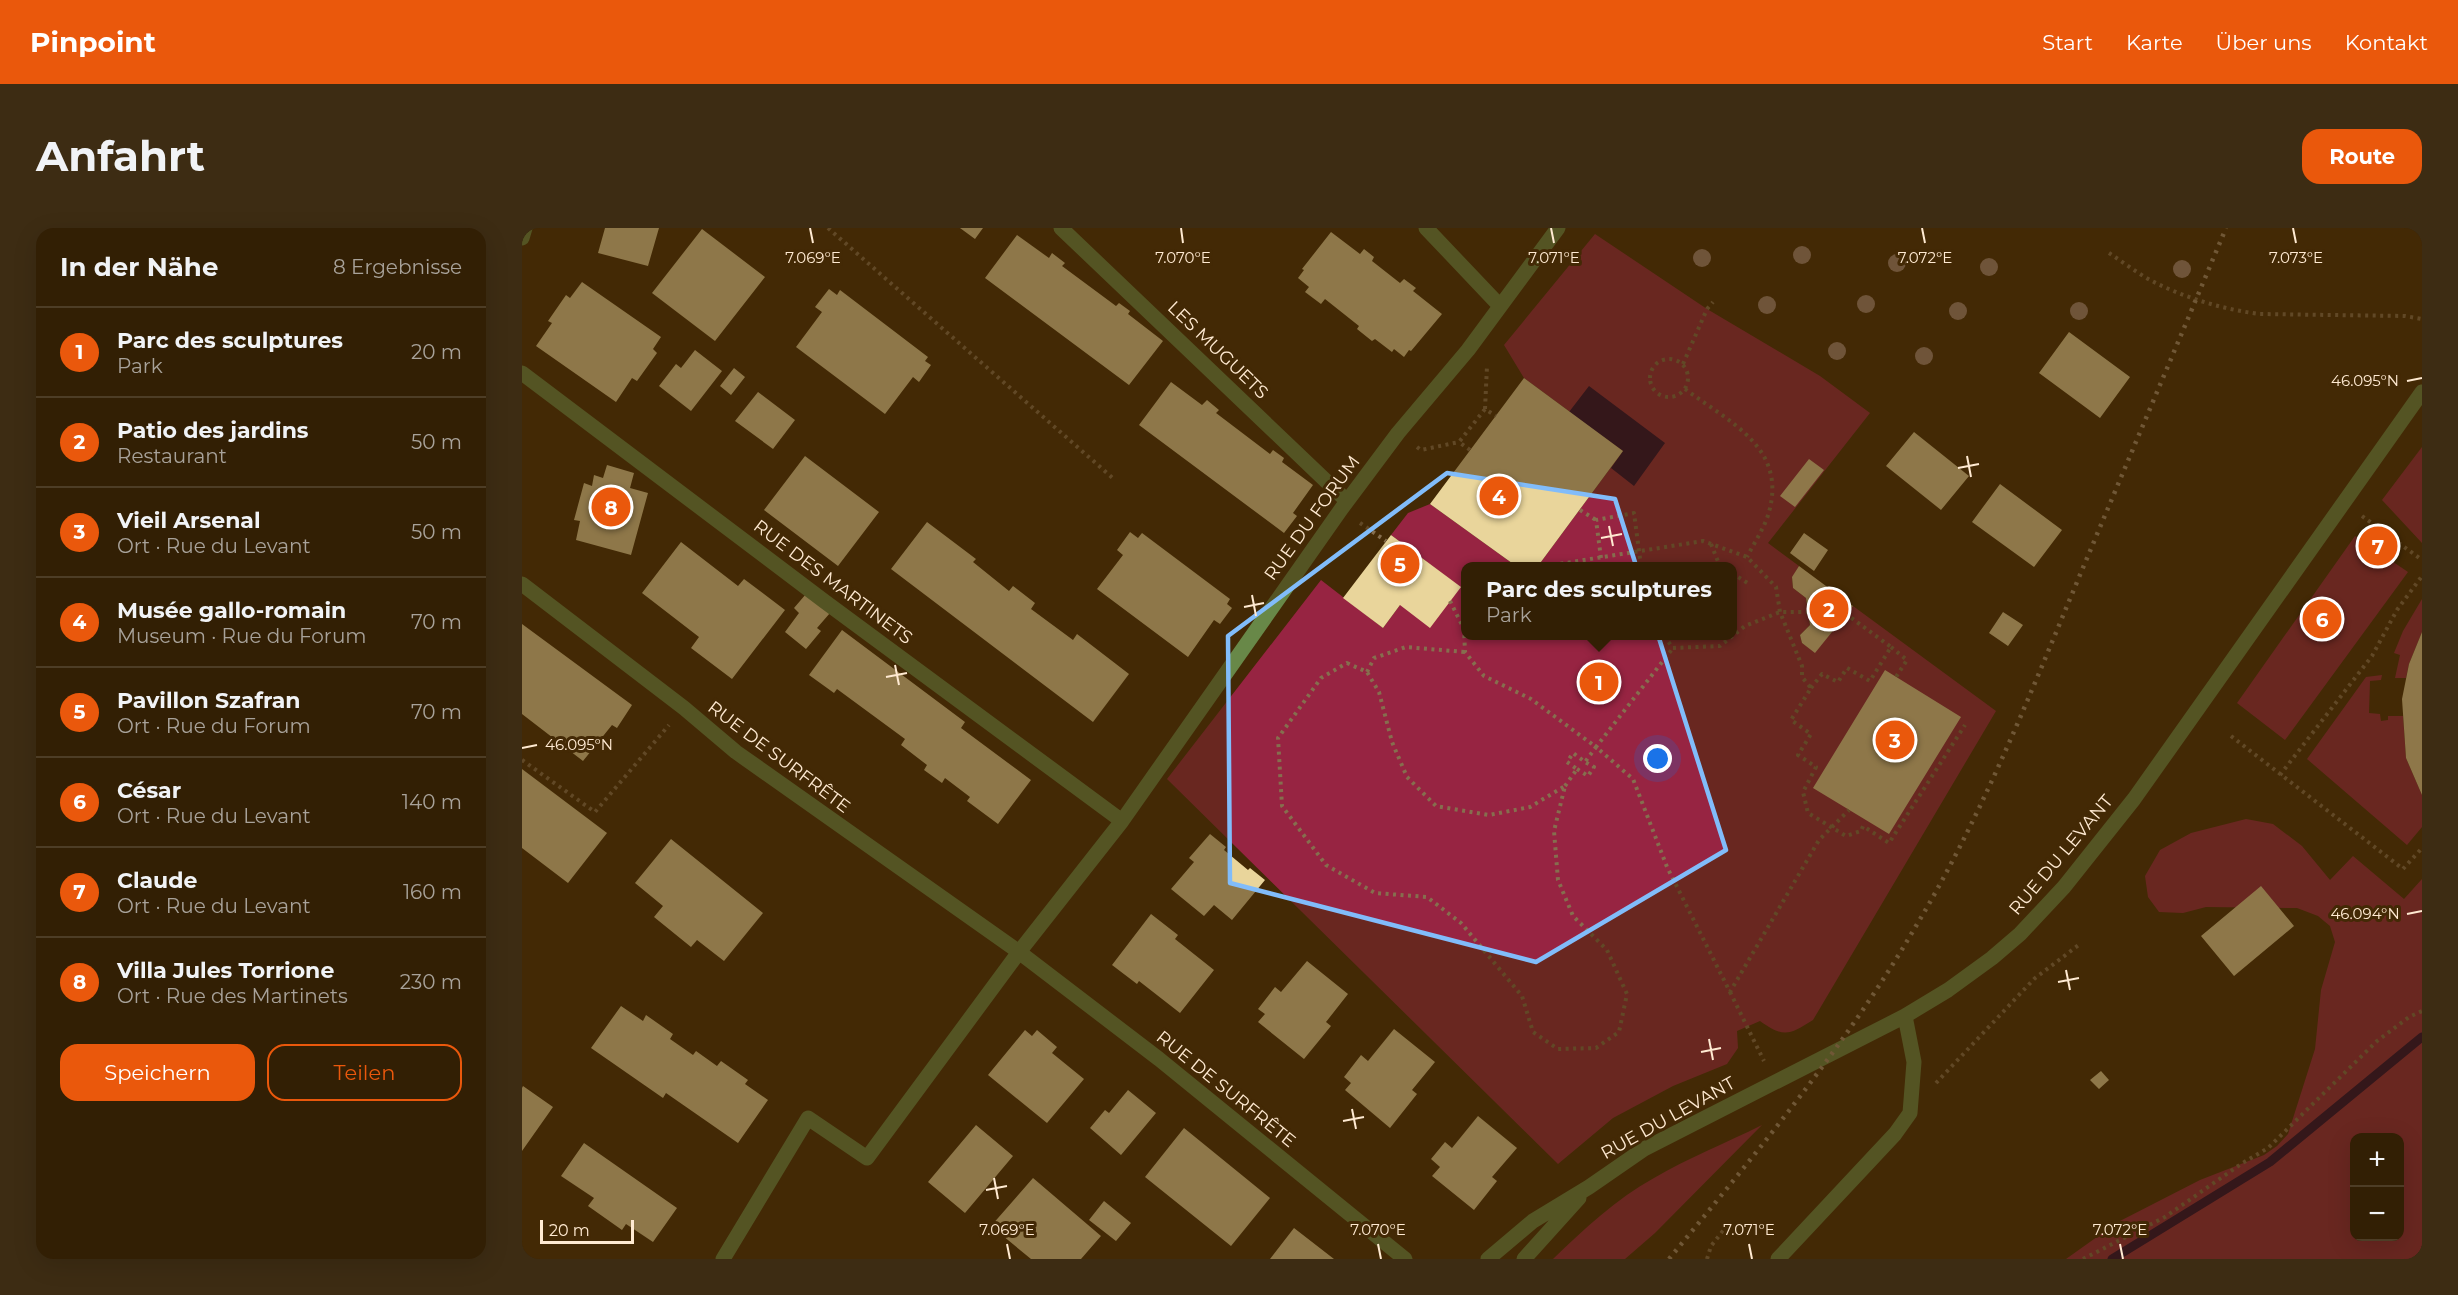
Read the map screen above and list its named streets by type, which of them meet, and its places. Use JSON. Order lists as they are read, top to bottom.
{
  "streets": {
    "street": [
      "LES MUGUETS",
      "RUE DU FORUM",
      "RUE DES MARTINETS",
      "RUE DE SURFRÊTE",
      "RUE DU LEVANT"
    ]
  },
  "crossings": [
    ["LES MUGUETS", "RUE DU FORUM"],
    ["RUE DU FORUM", "RUE DES MARTINETS"],
    ["RUE DU FORUM", "RUE DE SURFRÊTE"]
  ],
  "scale_bar": "20 m",
  "page": {
    "header": "Pinpoint",
    "nav": [
      "Start",
      "Karte",
      "Über uns",
      "Kontakt"
    ],
    "buttons": [
      "Route",
      ["Speichern", "Teilen"]
    ],
    "title": "Anfahrt",
    "heading": ["In der Nähe", "8 Ergebnisse"],
    "list": [
      {
        "mark": "1",
        "name": "Parc des sculptures",
        "note": "Park",
        "value": "20 m"
      },
      {
        "mark": "2",
        "name": "Patio des jardins",
        "note": "Restaurant",
        "value": "50 m"
      },
      {
        "mark": "3",
        "name": "Vieil Arsenal",
        "note": "Ort · Rue du Levant",
        "value": "50 m"
      },
      {
        "mark": "4",
        "name": "Musée gallo-romain",
        "note": "Museum · Rue du Forum",
        "value": "70 m"
      },
      {
        "mark": "5",
        "name": "Pavillon Szafran",
        "note": "Ort · Rue du Forum",
        "value": "70 m"
      },
      {
        "mark": "6",
        "name": "César",
        "note": "Ort · Rue du Levant",
        "value": "140 m"
      },
      {
        "mark": "7",
        "name": "Claude",
        "note": "Ort · Rue du Levant",
        "value": "160 m"
      },
      {
        "mark": "8",
        "name": "Villa Jules Torrione",
        "note": "Ort · Rue des Martinets",
        "value": "230 m"
      }
    ],
    "pins": [
      "4",
      "8",
      "7",
      "5",
      "2",
      "6",
      "1",
      "3"
    ],
    "popup": ["Parc des sculptures", "Park"],
    "map_buttons": ["+", "−"],
    "scale": "20 m"
  },
  "coordinates": [
    "7.069°E",
    "7.070°E",
    "7.071°E",
    "7.072°E",
    "7.073°E",
    "46.095°N",
    "46.094°N"
  ]
}
